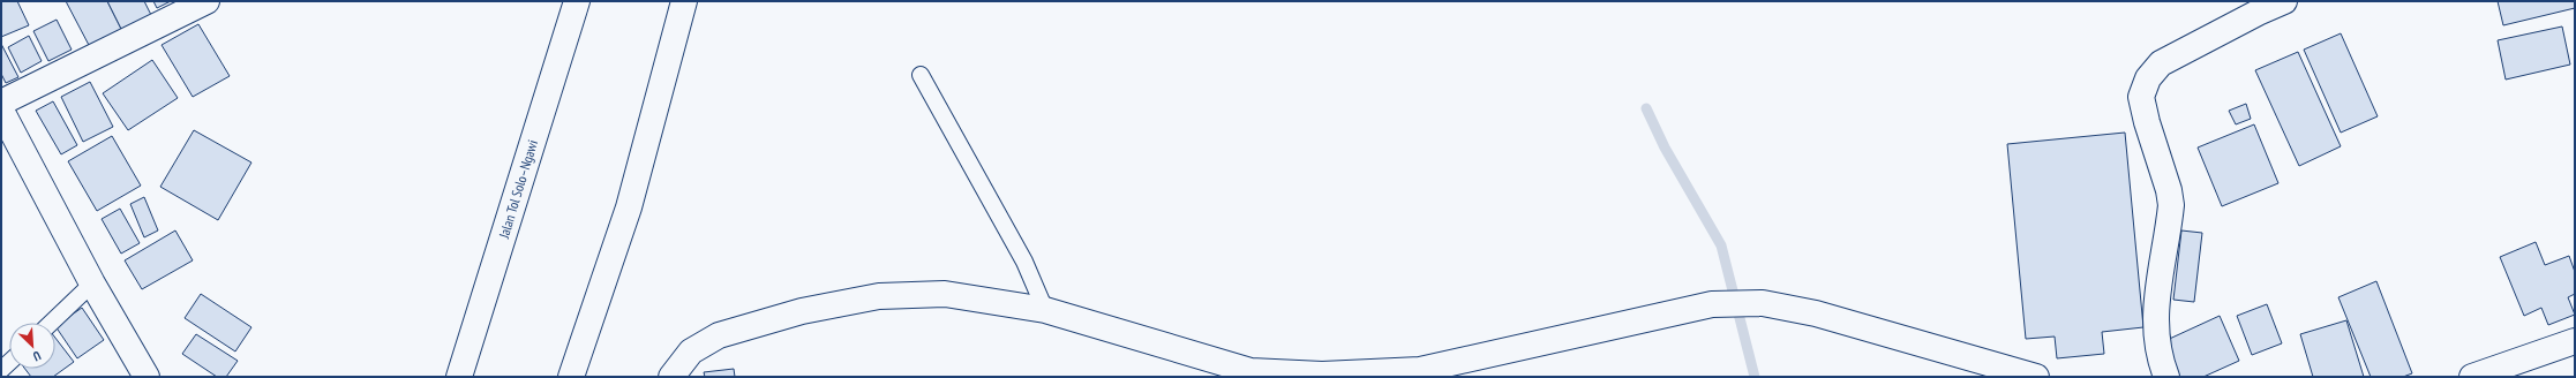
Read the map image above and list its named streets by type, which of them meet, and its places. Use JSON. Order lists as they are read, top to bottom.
{
  "streets": {
    "main road": ["Jalan Tol Solo–Ngawi"]
  },
  "north": "bottom right"
}
